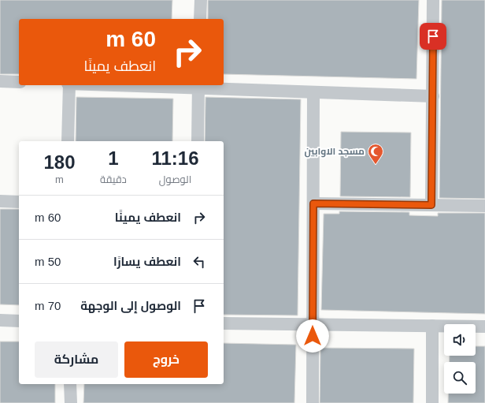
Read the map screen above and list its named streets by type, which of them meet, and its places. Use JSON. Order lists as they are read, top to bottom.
{
  "places": {
    "mosque": ["مسجد الاوابين"]
  },
  "page": {
    "turn": ["60 m", "انعطف يمينًا"],
    "eta": [
      "11:16",
      "الوصول",
      "1",
      "دقيقة",
      "180",
      "m"
    ],
    "list": [
      {
        "name": "انعطف يمينًا",
        "value": "60 m"
      },
      {
        "name": "انعطف يسارًا",
        "value": "50 m"
      },
      {
        "name": "الوصول إلى الوجهة",
        "value": "70 m"
      }
    ],
    "buttons": ["خروج", "مشاركة"]
  }
}
